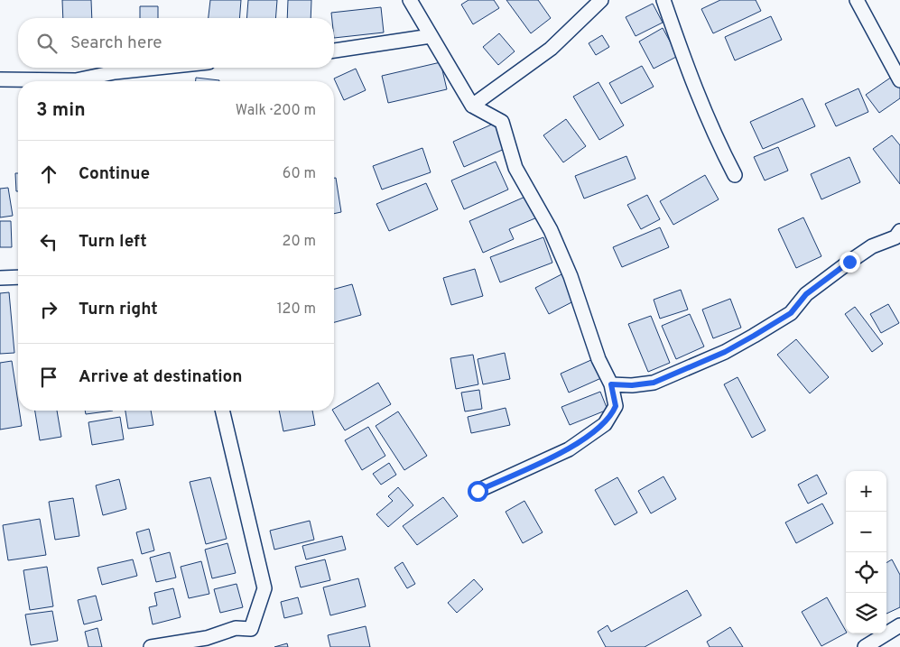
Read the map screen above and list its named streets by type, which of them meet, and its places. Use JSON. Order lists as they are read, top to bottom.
{
  "page": {
    "search": "Search here",
    "heading": ["3 min", "Walk · 200 m"],
    "list": [
      ["Continue", "60 m"],
      ["Turn left", "20 m"],
      ["Turn right", "120 m"],
      "Arrive at destination"
    ],
    "map_buttons": ["+", "−"]
  }
}
